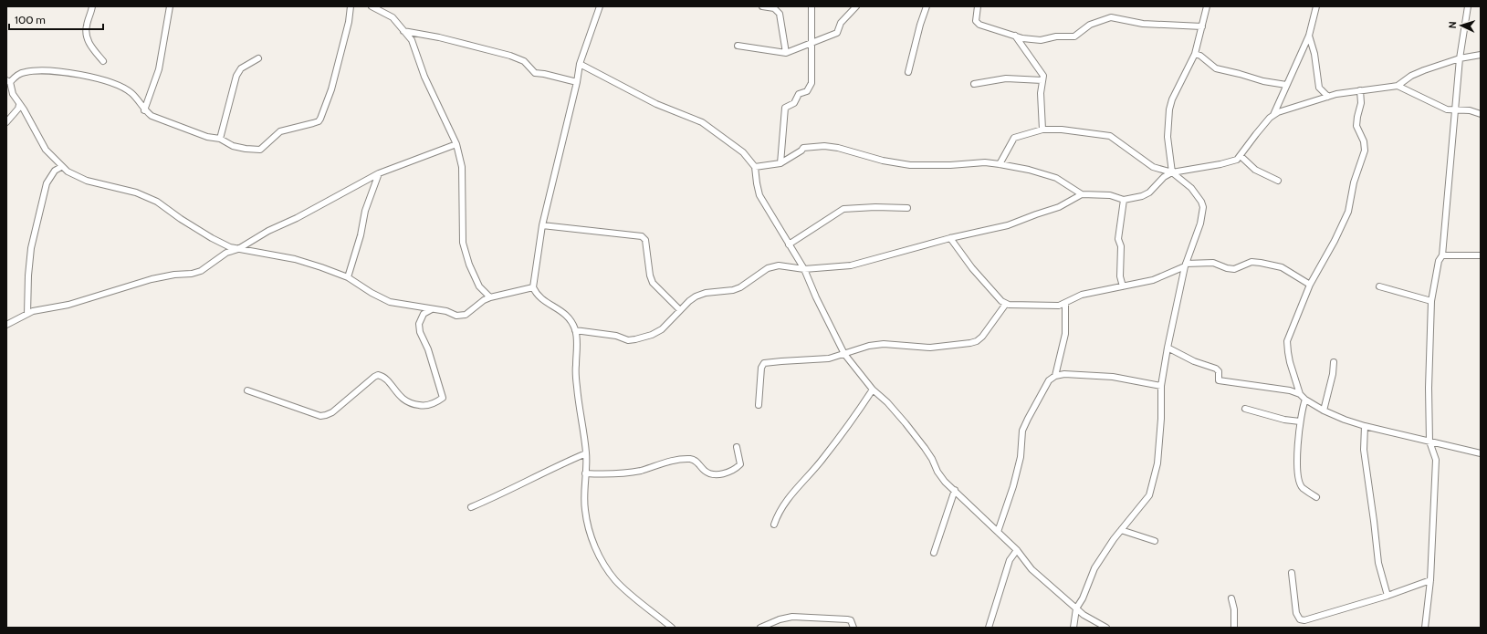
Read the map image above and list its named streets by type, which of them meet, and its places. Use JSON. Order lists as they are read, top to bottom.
{
  "scale_bar": "100 m",
  "north": "left"
}
